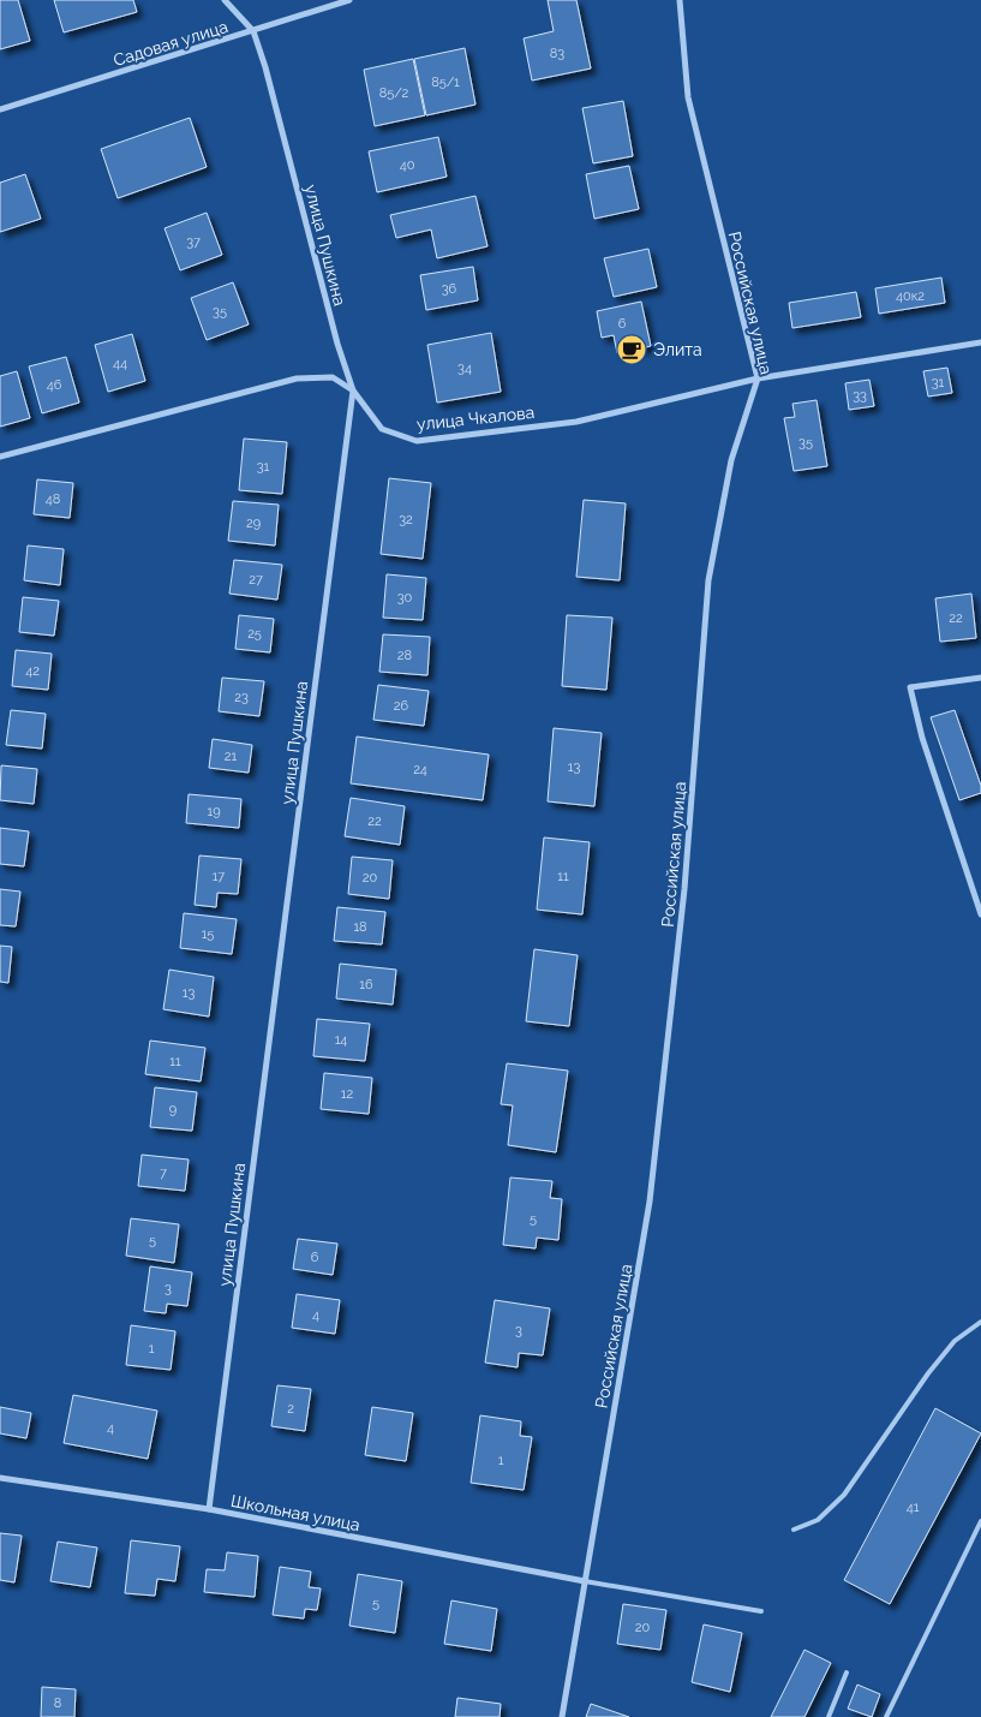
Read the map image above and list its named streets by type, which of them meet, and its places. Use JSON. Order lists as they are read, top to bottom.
{
  "streets": {
    "street": [
      "Садовая улица",
      "улица Пушкина",
      "Российская улица",
      "улица Чкалова",
      "Школьная улица"
    ]
  },
  "crossings": [
    ["Садовая улица", "улица Пушкина"],
    ["улица Пушкина", "улица Чкалова"],
    ["улица Пушкина", "Школьная улица"],
    ["Российская улица", "улица Чкалова"],
    ["Российская улица", "Школьная улица"]
  ],
  "places": {
    "cafe": ["Элита"]
  },
  "house_numbers": [
    "83",
    "85/1",
    "85/2",
    "40",
    "37",
    "36",
    "40к2",
    "35",
    "6",
    "44",
    "34",
    "31",
    "46",
    "33",
    "35",
    "31",
    "48",
    "32",
    "29",
    "27",
    "30",
    "22",
    "25",
    "28",
    "42",
    "23",
    "26",
    "21",
    "13",
    "24",
    "19",
    "22",
    "17",
    "11",
    "20",
    "18",
    "15",
    "16",
    "13",
    "14",
    "11",
    "12",
    "9",
    "7",
    "5",
    "5",
    "6",
    "3",
    "4",
    "3",
    "1",
    "2",
    "4",
    "1",
    "41",
    "5",
    "20",
    "8"
  ]
}
